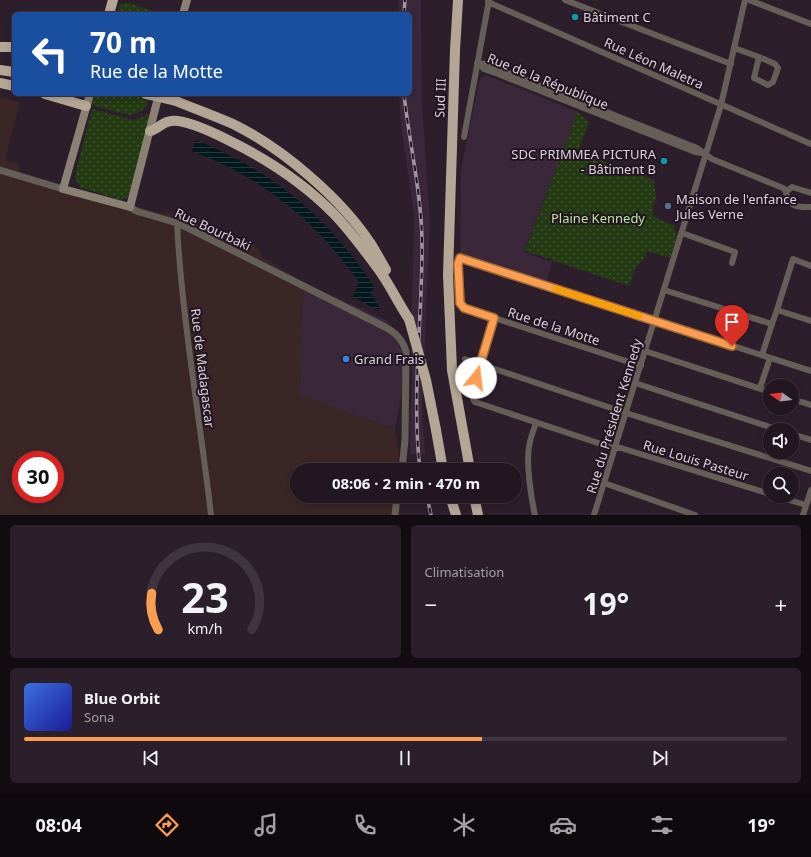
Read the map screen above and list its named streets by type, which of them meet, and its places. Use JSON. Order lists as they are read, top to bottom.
{
  "streets": {
    "highway": ["Sud III"],
    "main road": ["Rue Bourbaki"],
    "street": [
      "Rue Léon Maletra",
      "Rue de la République",
      "Rue de la Motte",
      "Rue de Madagascar",
      "Rue du Président Kennedy",
      "Rue Louis Pasteur"
    ]
  },
  "crossings": [
    ["Rue Léon Maletra", "Rue du Président Kennedy"],
    ["Rue de la République", "Rue du Président Kennedy"],
    ["Rue Bourbaki", "Rue de Madagascar"],
    ["Rue de la Motte", "Rue du Président Kennedy"],
    ["Rue du Président Kennedy", "Rue Louis Pasteur"]
  ],
  "parks": ["Plaine Kennedy"],
  "places": [
    "Bâtiment C",
    "SDC PRIMMEA PICTURA - Bâtiment B",
    "Maison de l'enfance Jules Verne",
    "Grand Frais"
  ],
  "north": "left",
  "page": {
    "turn": ["70 m", "Rue de la Motte"],
    "limit": "30",
    "trip": "08:06 · 2 min · 470 m",
    "tile": "Climatisation",
    "heat": ["−", "19°", "+"],
    "song": ["Blue Orbit", "Sona"],
    "tabs": ["08:04", "19°"],
    "gauge": ["23", "km/h"]
  }
}
